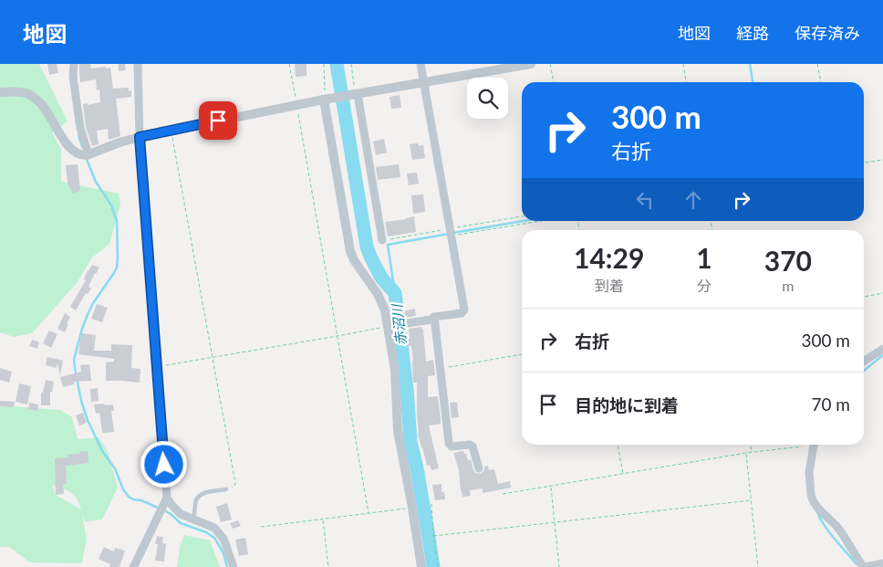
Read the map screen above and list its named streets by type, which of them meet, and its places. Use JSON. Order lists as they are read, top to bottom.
{
  "water": ["赤沼川"],
  "page": {
    "header": "地図",
    "nav": ["地図", "経路", "保存済み"],
    "turn": ["300 m", "右折"],
    "eta": [
      "14:29",
      "到着",
      "1",
      "分",
      "370",
      "m"
    ],
    "list": [
      {
        "name": "右折",
        "value": "300 m"
      },
      {
        "name": "目的地に到着",
        "value": "70 m"
      }
    ]
  }
}
